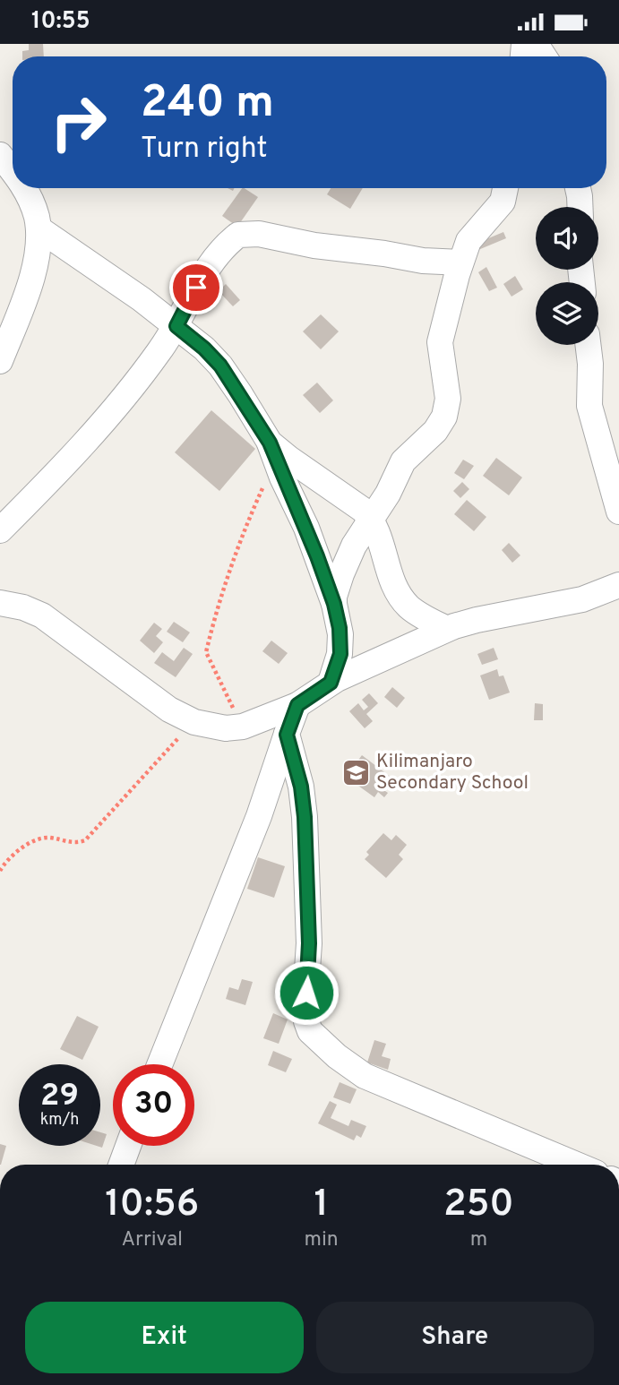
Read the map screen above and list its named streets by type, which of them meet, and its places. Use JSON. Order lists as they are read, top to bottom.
{
  "places": {
    "school or university": ["Kilimanjaro Secondary School"]
  },
  "page": {
    "status": "10:55",
    "turn": ["240 m", "Turn right"],
    "speed": "29 km/h",
    "limit": "30",
    "eta": [
      "10:56",
      "Arrival",
      "1",
      "min",
      "250",
      "m"
    ],
    "buttons": ["Exit", "Share"]
  }
}
